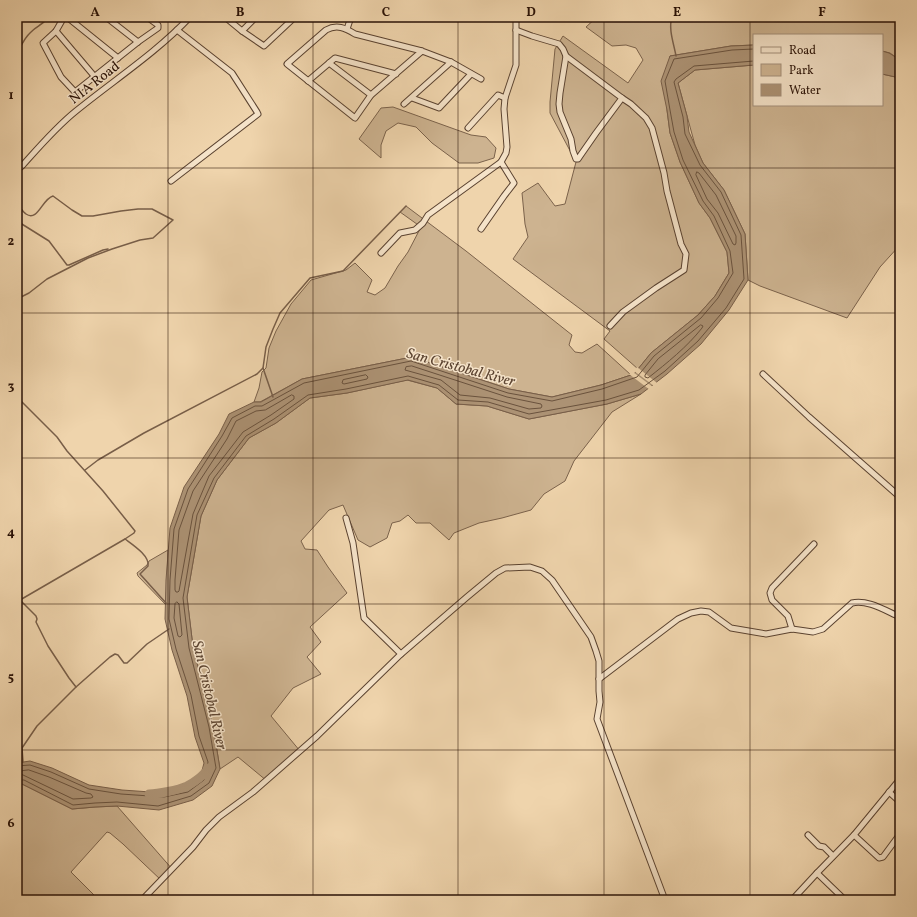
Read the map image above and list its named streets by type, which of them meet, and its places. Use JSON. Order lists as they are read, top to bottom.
{
  "streets": {
    "street": ["NIA Road"]
  },
  "water": ["San Cristobal River"],
  "legend": ["Road", "Park", "Water"],
  "grid": {
    "columns": [
      "A",
      "B",
      "C",
      "D",
      "E",
      "F"
    ],
    "rows": [
      "1",
      "2",
      "3",
      "4",
      "5",
      "6"
    ]
  }
}
